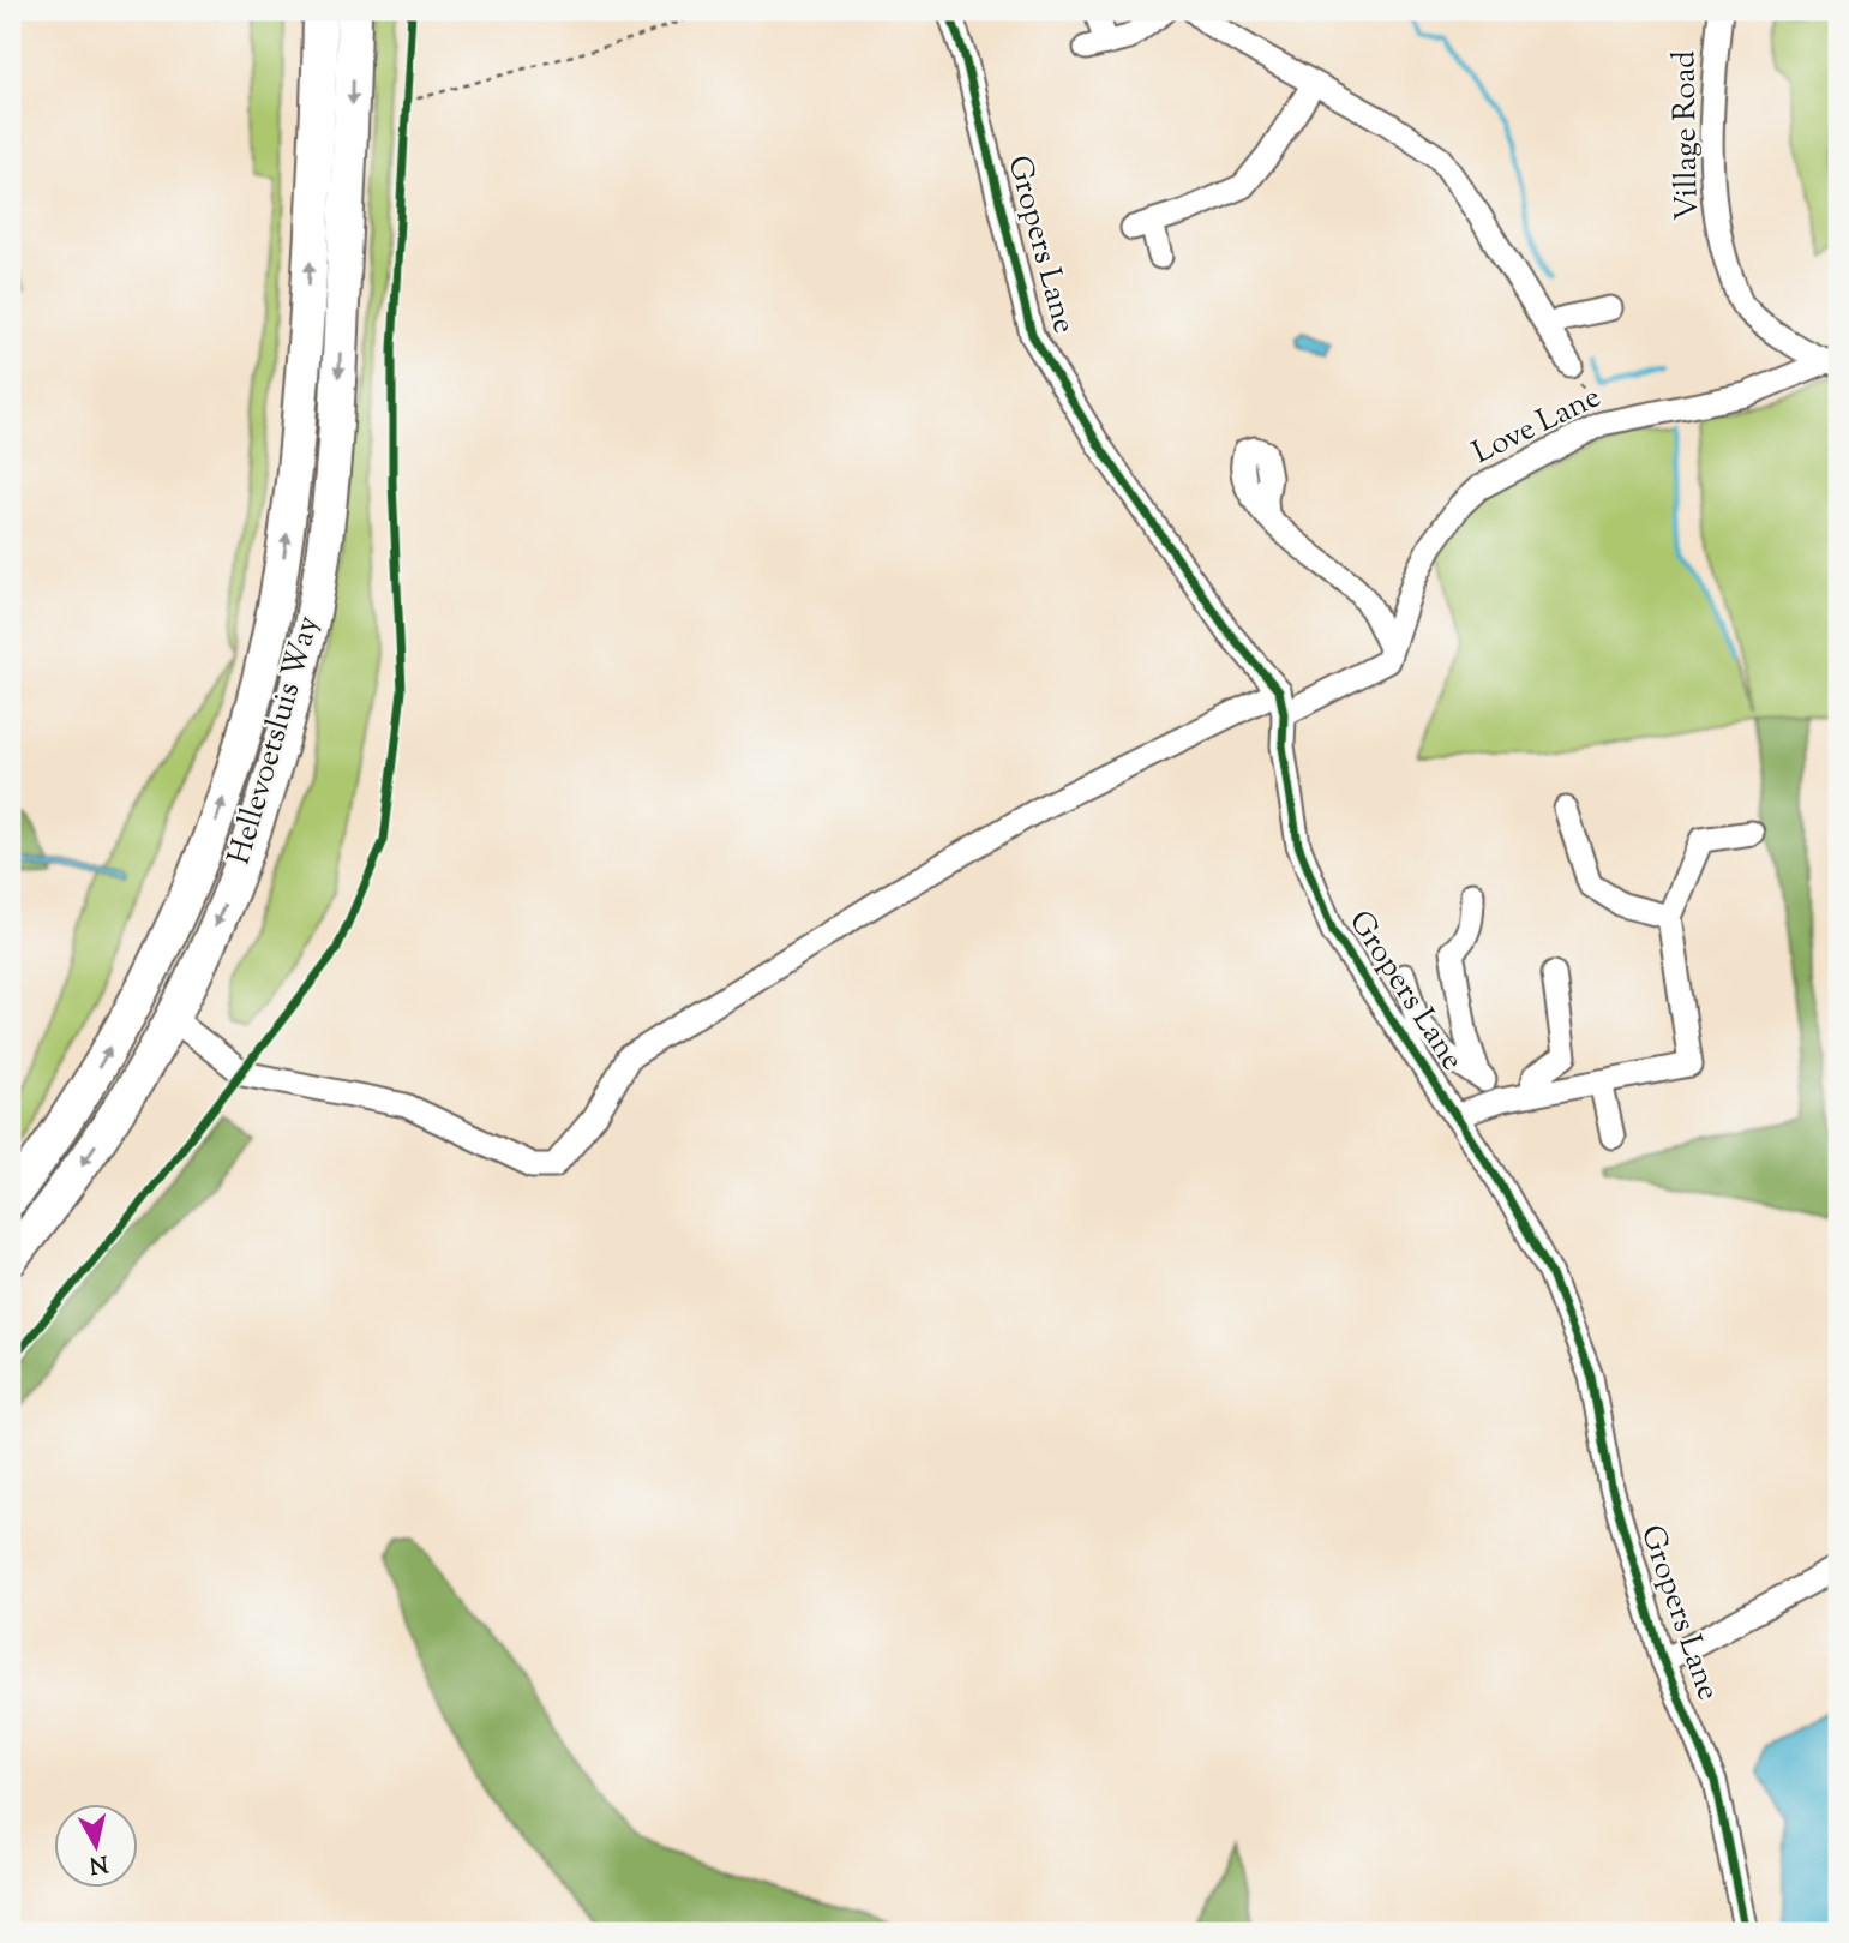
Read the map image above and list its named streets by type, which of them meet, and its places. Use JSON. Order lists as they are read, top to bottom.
{
  "streets": {
    "highway": ["Hellevoetsluis Way"],
    "street": ["Village Road", "Gropers Lane", "Love Lane"]
  },
  "crossings": [
    ["Village Road", "Love Lane"],
    ["Gropers Lane", "Love Lane"],
    ["Love Lane", "Hellevoetsluis Way"]
  ],
  "north": "bottom"
}
